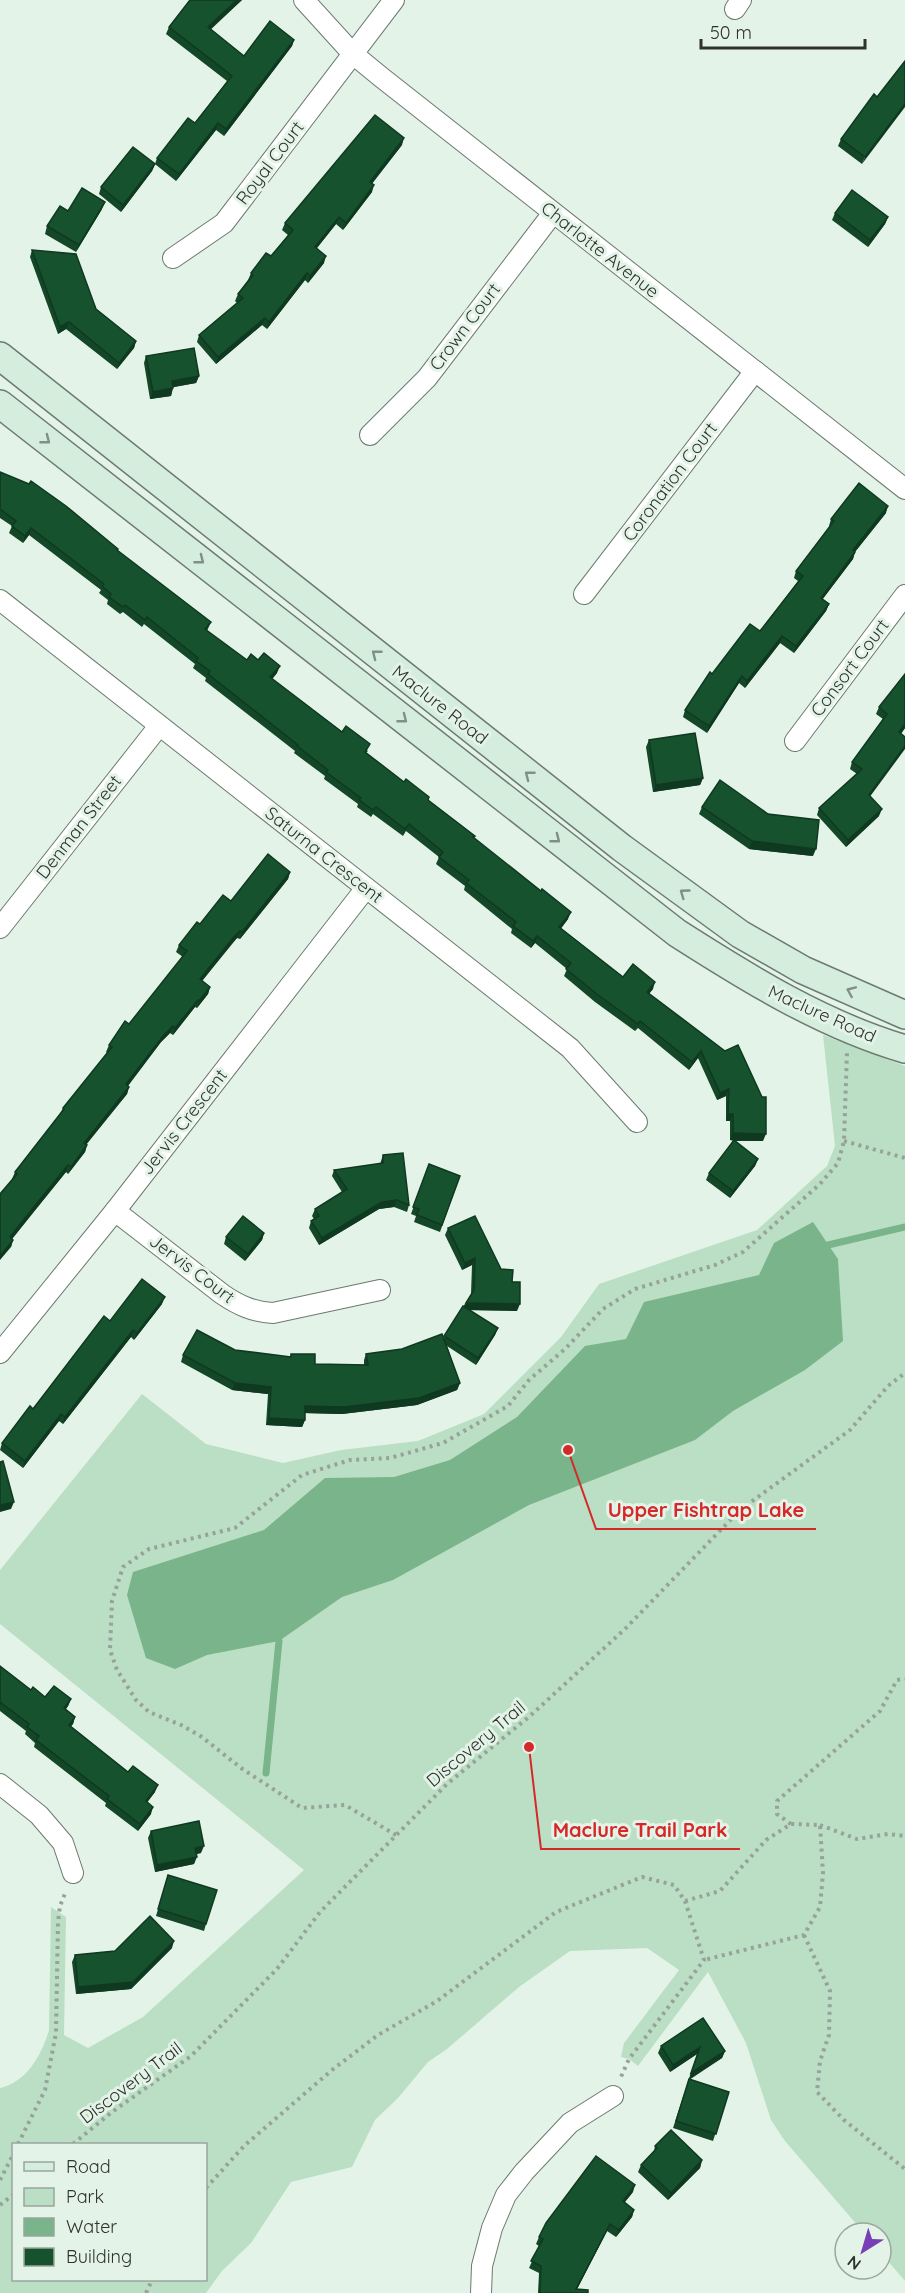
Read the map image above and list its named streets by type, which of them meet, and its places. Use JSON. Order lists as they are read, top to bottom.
{
  "streets": {
    "main road": ["Maclure Road"],
    "street": [
      "Royal Court",
      "Charlotte Avenue",
      "Crown Court",
      "Coronation Court",
      "Consort Court",
      "Denman Street",
      "Saturna Crescent",
      "Jervis Crescent",
      "Jervis Court"
    ],
    "path": ["Discovery Trail"]
  },
  "crossings": [
    ["Royal Court", "Charlotte Avenue"],
    ["Charlotte Avenue", "Crown Court"],
    ["Charlotte Avenue", "Coronation Court"],
    ["Denman Street", "Saturna Crescent"],
    ["Saturna Crescent", "Jervis Crescent"],
    ["Jervis Crescent", "Jervis Court"]
  ],
  "places": ["Upper Fishtrap Lake", "Maclure Trail Park"],
  "legend": [
    "Road",
    "Park",
    "Water",
    "Building"
  ],
  "scale_bar": "50 m",
  "north": "bottom left"
}
